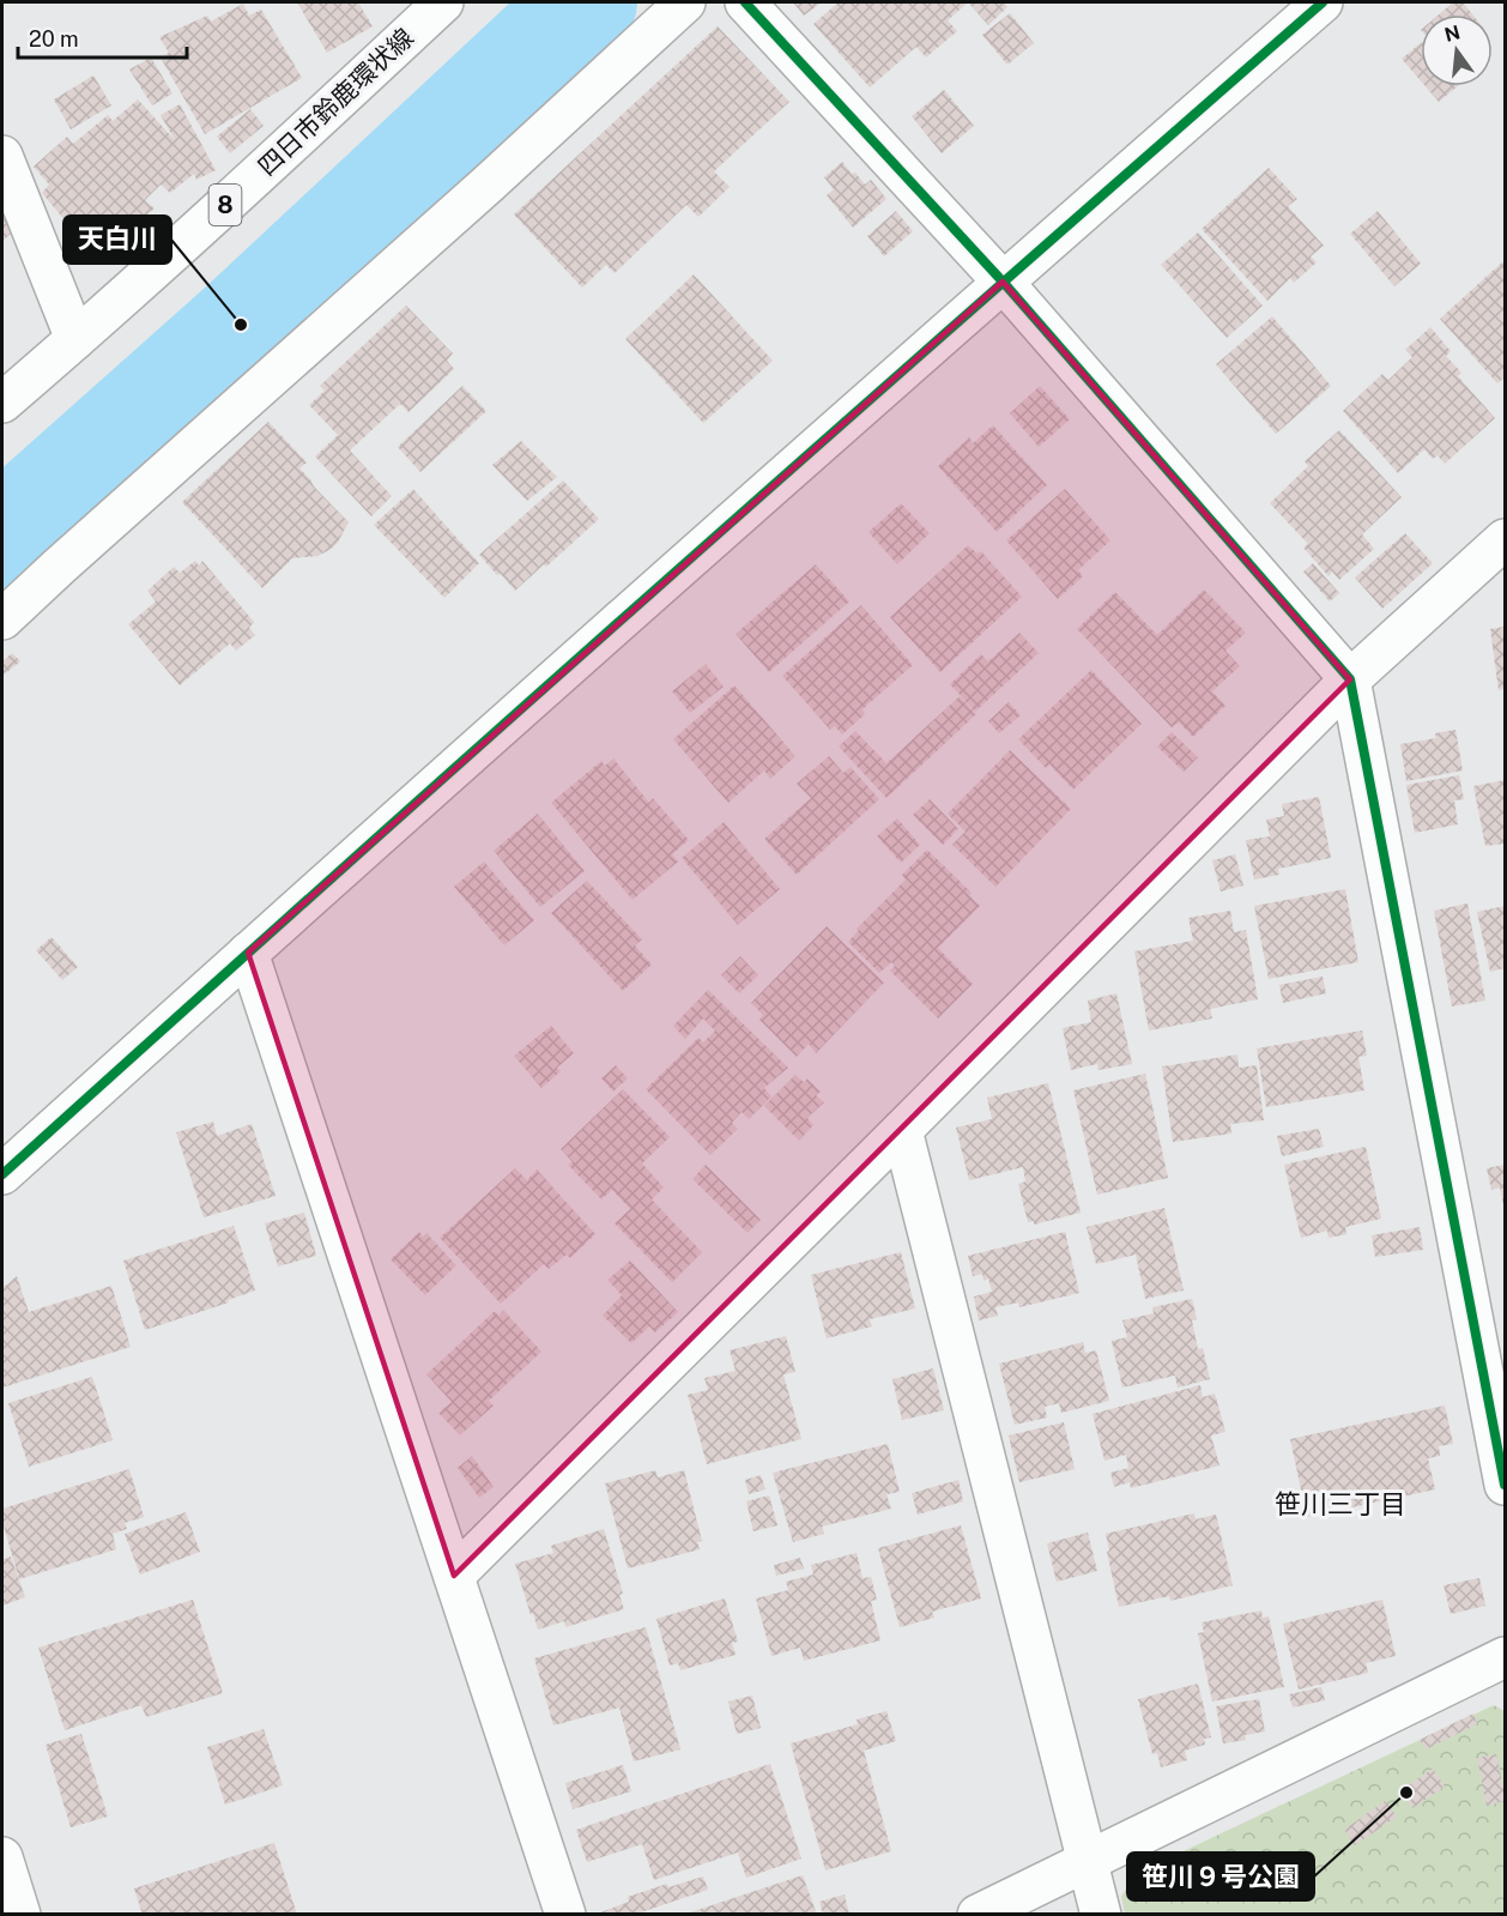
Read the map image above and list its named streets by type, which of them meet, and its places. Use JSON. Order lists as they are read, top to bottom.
{
  "streets": {
    "street": ["四日市鈴鹿環状線", "8"]
  },
  "districts": ["笹川三丁目"],
  "places": ["天白川", "笹川９号公園"],
  "scale_bar": "20 m",
  "north": "top"
}
